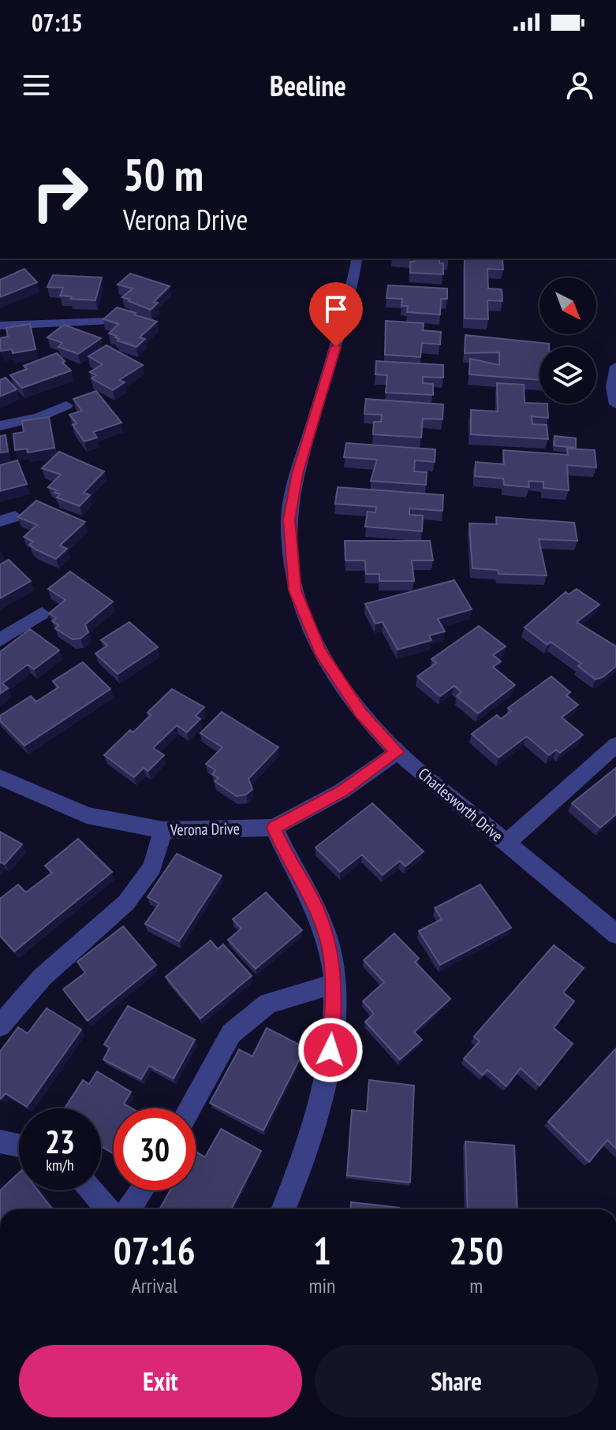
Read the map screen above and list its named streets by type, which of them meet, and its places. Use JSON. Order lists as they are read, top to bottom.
{
  "streets": {
    "street": ["Charlesworth Drive", "Verona Drive"]
  },
  "crossings": [
    ["Charlesworth Drive", "Verona Drive"]
  ],
  "north": "bottom right",
  "page": {
    "status": "07:15",
    "header": "Beeline",
    "turn": ["50 m", "Verona Drive"],
    "speed": "23 km/h",
    "limit": "30",
    "eta": [
      "07:16",
      "Arrival",
      "1",
      "min",
      "250",
      "m"
    ],
    "buttons": ["Exit", "Share"]
  }
}
